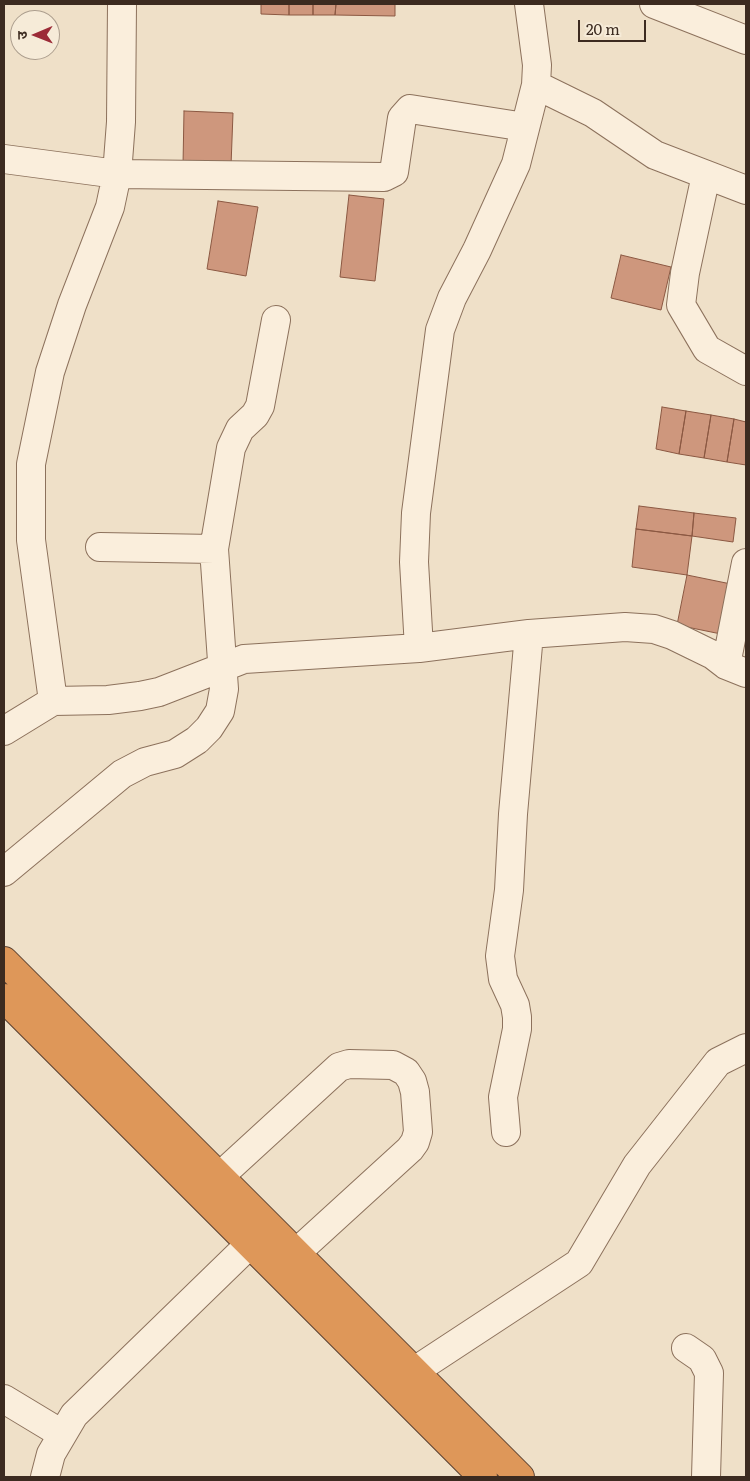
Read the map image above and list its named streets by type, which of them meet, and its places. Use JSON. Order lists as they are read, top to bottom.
{
  "scale_bar": "20 m",
  "north": "left"
}
